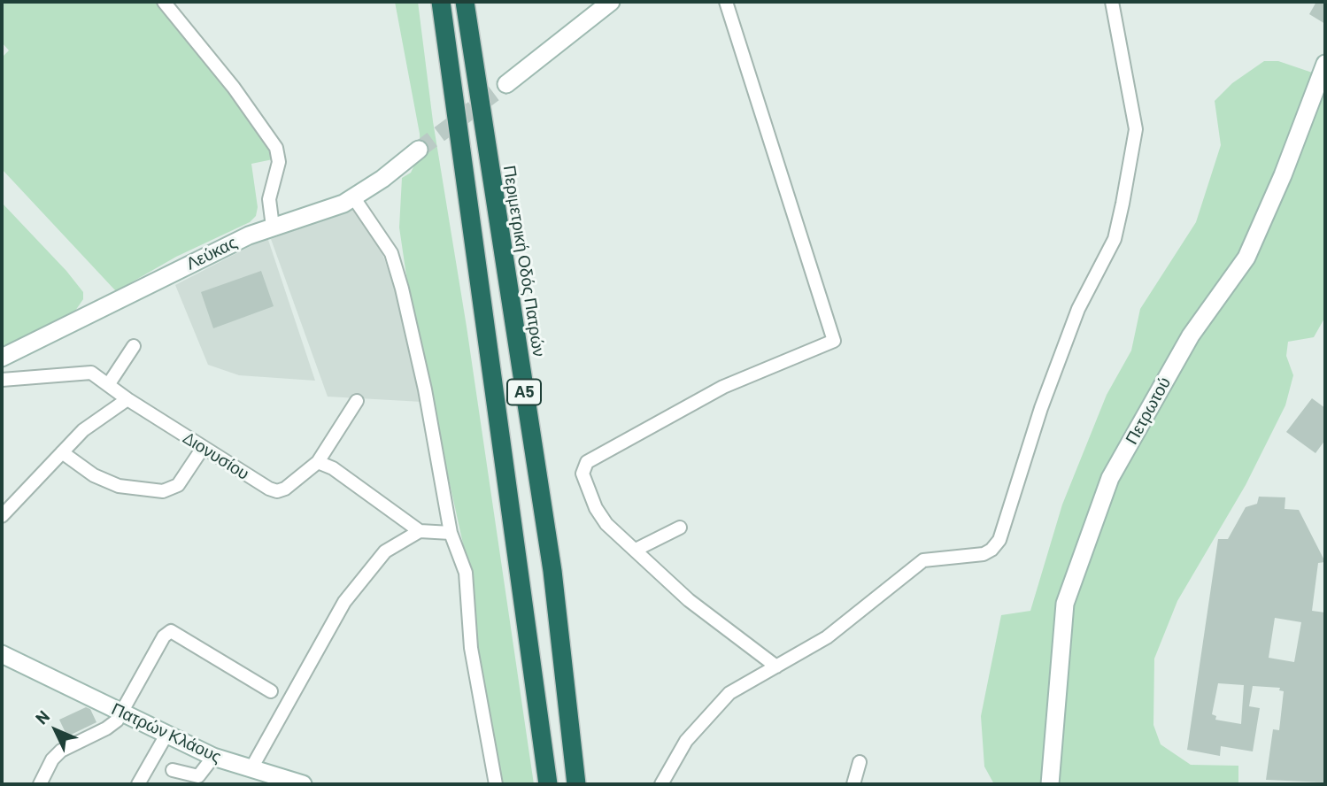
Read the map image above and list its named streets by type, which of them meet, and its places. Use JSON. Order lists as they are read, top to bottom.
{
  "streets": {
    "highway": ["Περιμετρική Οδός Πατρών", "Α5"],
    "street": [
      "Λεύκας",
      "Πετρωτού",
      "Διονυσίου",
      "Πατρών Κλάους"
    ]
  },
  "north": "top left"
}
